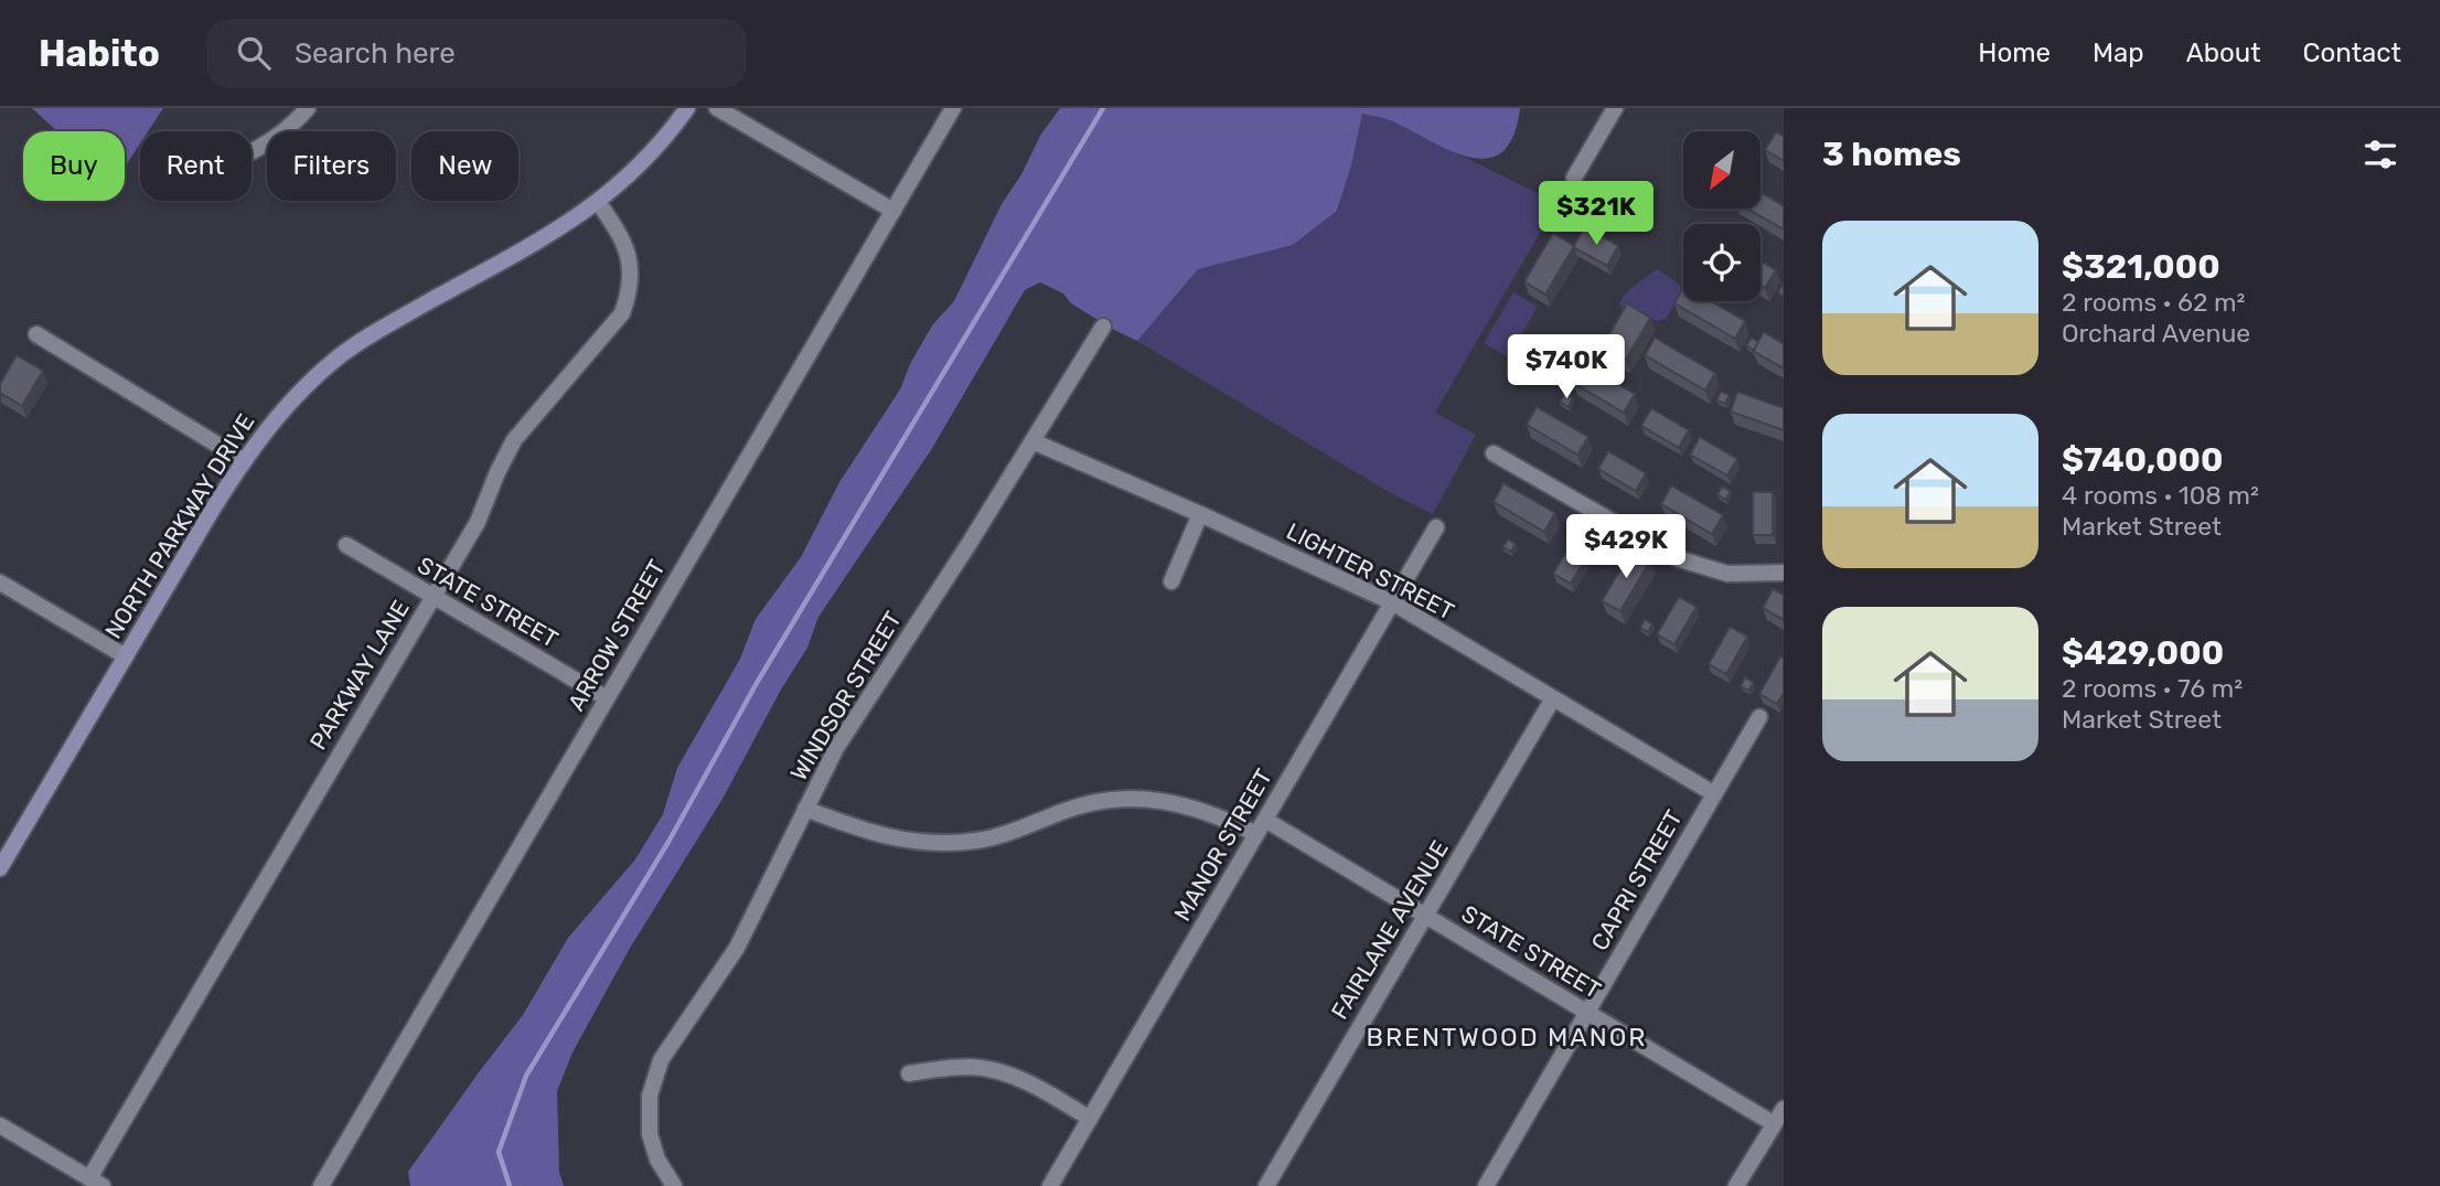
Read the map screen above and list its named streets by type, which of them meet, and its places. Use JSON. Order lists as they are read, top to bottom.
{
  "streets": {
    "main road": ["NORTH PARKWAY DRIVE"],
    "street": [
      "LIGHTER STREET",
      "STATE STREET",
      "ARROW STREET",
      "PARKWAY LANE",
      "WINDSOR STREET",
      "MANOR STREET",
      "CAPRI STREET",
      "FAIRLANE AVENUE"
    ]
  },
  "crossings": [
    ["NORTH PARKWAY DRIVE", "PARKWAY LANE"],
    ["LIGHTER STREET", "WINDSOR STREET"],
    ["LIGHTER STREET", "MANOR STREET"],
    ["LIGHTER STREET", "CAPRI STREET"],
    ["LIGHTER STREET", "FAIRLANE AVENUE"],
    ["STATE STREET", "ARROW STREET"],
    ["STATE STREET", "PARKWAY LANE"],
    ["STATE STREET", "MANOR STREET"],
    ["STATE STREET", "CAPRI STREET"],
    ["STATE STREET", "FAIRLANE AVENUE"]
  ],
  "districts": ["BRENTWOOD MANOR"],
  "north": "bottom left",
  "page": {
    "header": "Habito",
    "search": "Search here",
    "nav": [
      "Home",
      "Map",
      "About",
      "Contact"
    ],
    "heading": "3 homes",
    "chip": [
      "Buy",
      "Rent",
      "Filters",
      "New"
    ],
    "price": ["$321K", "$740K", "$429K"],
    "list": [
      {
        "name": "$321,000",
        "note": "2 rooms · 62 m² · Orchard Avenue"
      },
      {
        "name": "$740,000",
        "note": "4 rooms · 108 m² · Market Street"
      },
      {
        "name": "$429,000",
        "note": "2 rooms · 76 m² · Market Street"
      }
    ]
  }
}
